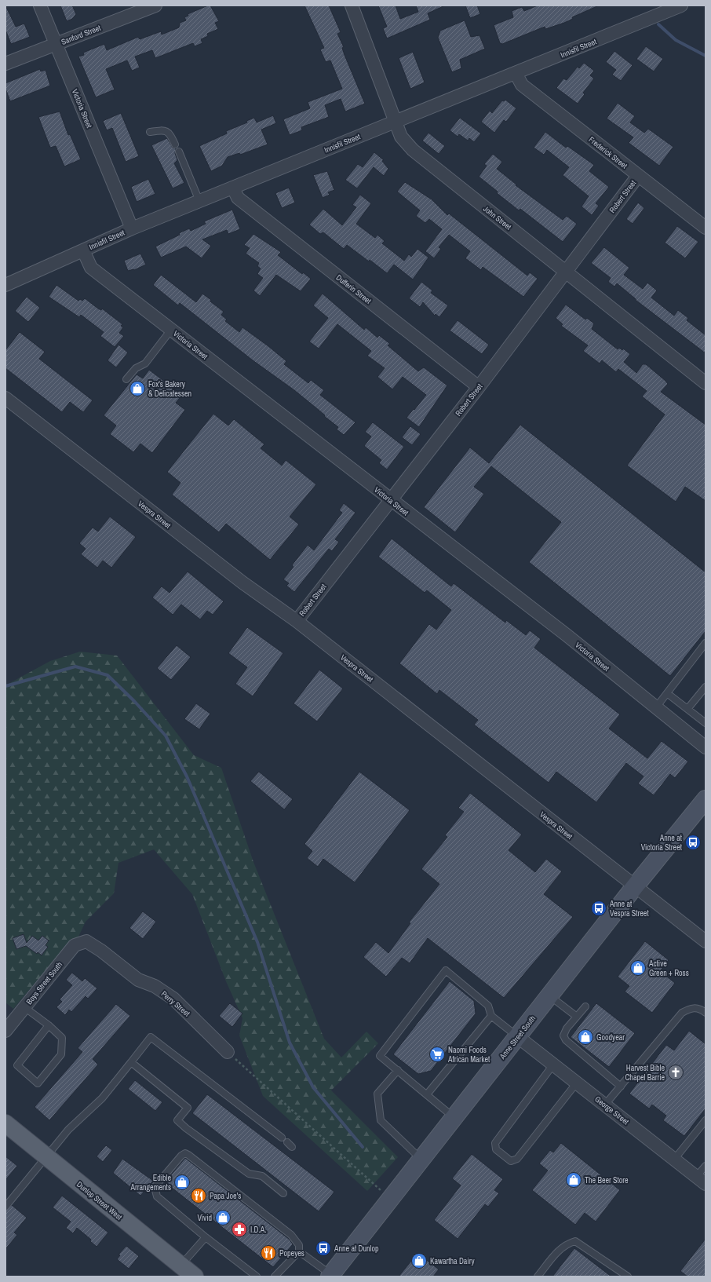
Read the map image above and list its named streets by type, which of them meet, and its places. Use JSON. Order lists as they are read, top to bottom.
{
  "streets": {
    "main road": ["Dunlop Street West"],
    "street": [
      "Sanford Street",
      "Innisfil Street",
      "Victoria Street",
      "Frederick Street",
      "Robert Street",
      "John Street",
      "Dufferin Street",
      "Vespra Street",
      "Boys Street South",
      "Perry Street",
      "Anne Street South",
      "George Street"
    ]
  },
  "crossings": [
    ["Sanford Street", "Victoria Street"],
    ["Innisfil Street", "Victoria Street"],
    ["Innisfil Street", "Frederick Street"],
    ["Innisfil Street", "John Street"],
    ["Innisfil Street", "Dufferin Street"],
    ["Victoria Street", "Robert Street"],
    ["Frederick Street", "Robert Street"],
    ["Robert Street", "John Street"],
    ["Robert Street", "Dufferin Street"],
    ["Robert Street", "Vespra Street"],
    ["Vespra Street", "Anne Street South"],
    ["Boys Street South", "Perry Street"],
    ["Anne Street South", "George Street"]
  ],
  "places": {
    "shop": [
      "Fox's Bakery & Delicatessen",
      "Active Green + Ross",
      "Goodyear",
      "The Beer Store",
      "Edible Arrangements",
      "Vivid",
      "Kawartha Dairy"
    ],
    "bus stop": ["Anne at Victoria Street", "Anne at Vespra Street", "Anne at Dunlop"],
    "supermarket": ["Naomi Foods African Market"],
    "church": ["Harvest Bible Chapel Barrie"],
    "restaurant": ["Papa Joe's", "Popeyes"],
    "pharmacy": ["I.D.A."]
  }
}
